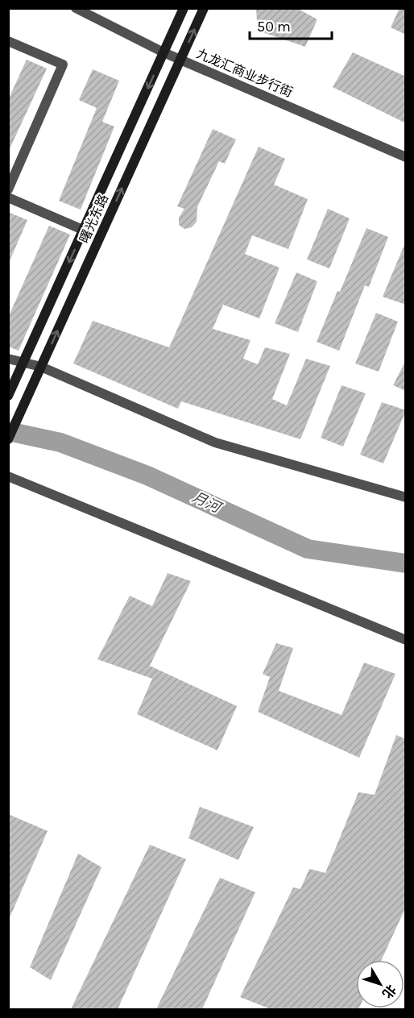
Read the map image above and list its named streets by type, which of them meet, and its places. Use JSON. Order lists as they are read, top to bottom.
{
  "streets": {
    "main road": ["曙光东路"],
    "street": ["九龙汇商业步行街"]
  },
  "crossings": [
    ["九龙汇商业步行街", "曙光东路"]
  ],
  "water": ["月河"],
  "scale_bar": "50 m",
  "north": "bottom right"
}
